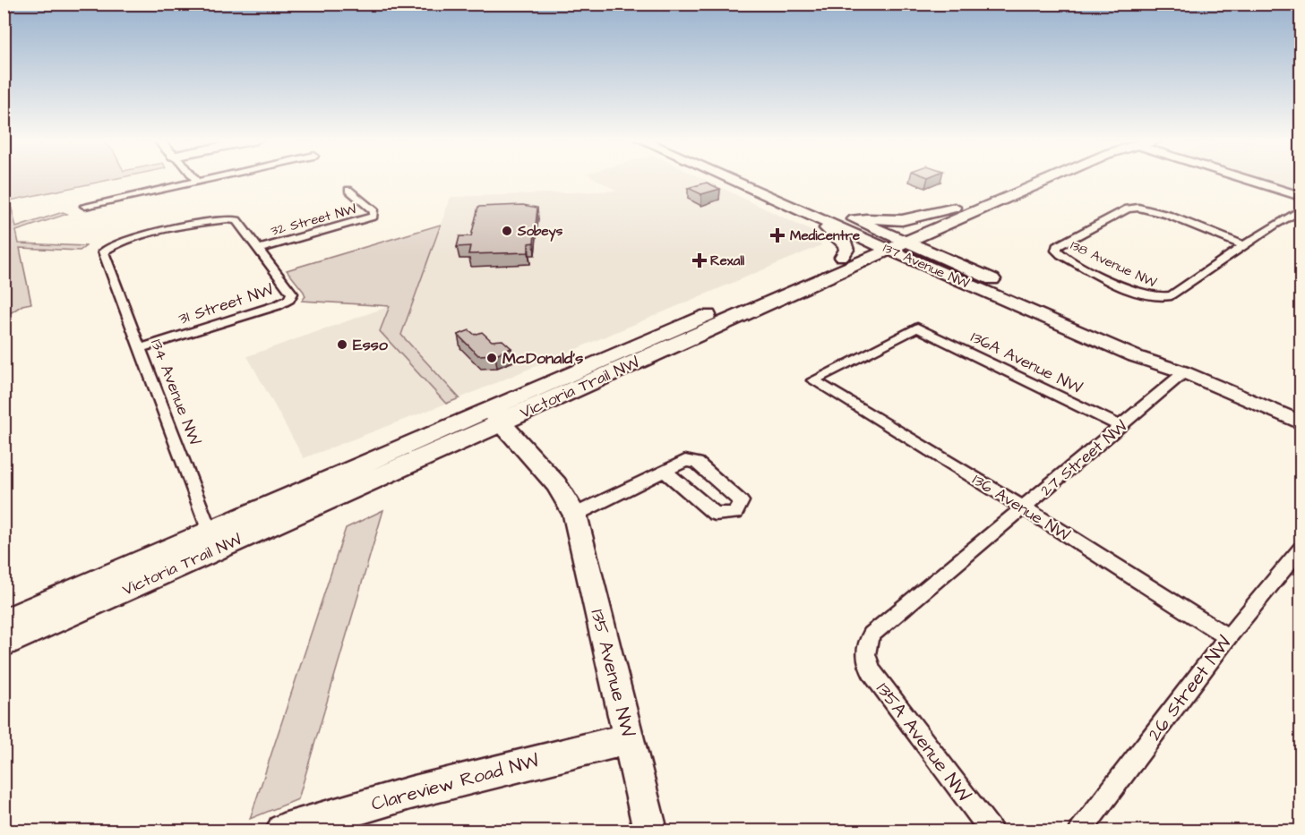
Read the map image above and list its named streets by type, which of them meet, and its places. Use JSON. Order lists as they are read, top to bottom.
{
  "streets": {
    "main road": [
      "137 Avenue NW",
      "Victoria Trail NW",
      "135 Avenue NW",
      "Clareview Road NW"
    ],
    "street": [
      "32 Street NW",
      "138 Avenue NW",
      "31 Street NW",
      "136A Avenue NW",
      "134 Avenue NW",
      "27 Street NW",
      "136 Avenue NW",
      "26 Street NW",
      "135A Avenue NW"
    ]
  },
  "crossings": [
    ["32 Street NW", "31 Street NW"],
    ["32 Street NW", "134 Avenue NW"],
    ["137 Avenue NW", "Victoria Trail NW"],
    ["137 Avenue NW", "27 Street NW"],
    ["31 Street NW", "134 Avenue NW"],
    ["136A Avenue NW", "27 Street NW"],
    ["136A Avenue NW", "136 Avenue NW"],
    ["Victoria Trail NW", "134 Avenue NW"],
    ["Victoria Trail NW", "135 Avenue NW"],
    ["27 Street NW", "136 Avenue NW"],
    ["27 Street NW", "135A Avenue NW"],
    ["136 Avenue NW", "26 Street NW"],
    ["135 Avenue NW", "Clareview Road NW"]
  ],
  "places": {
    "other": ["Sobeys", "Esso", "McDonald's"],
    "health": ["Medicentre", "Rexall"]
  }
}
